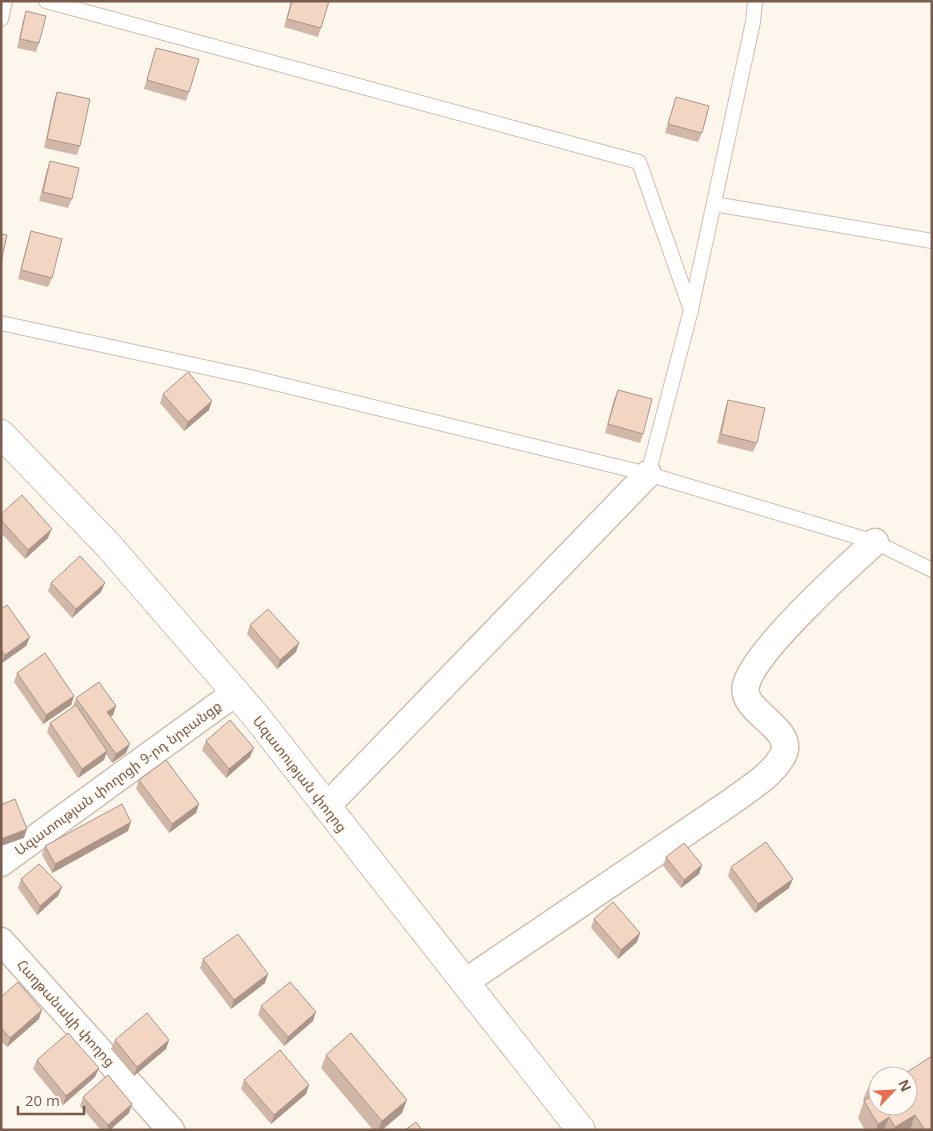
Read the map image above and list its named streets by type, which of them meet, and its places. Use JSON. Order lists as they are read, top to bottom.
{
  "streets": {
    "street": ["Ազատության փողոց", "Ազատության փողոցի 9-րդ նրբանցք", "Հաղթանակի փողոց"]
  },
  "crossings": [
    ["Ազատության փողոց", "Ազատության փողոցի 9-րդ նրբանցք"]
  ],
  "scale_bar": "20 m",
  "north": "top right"
}
